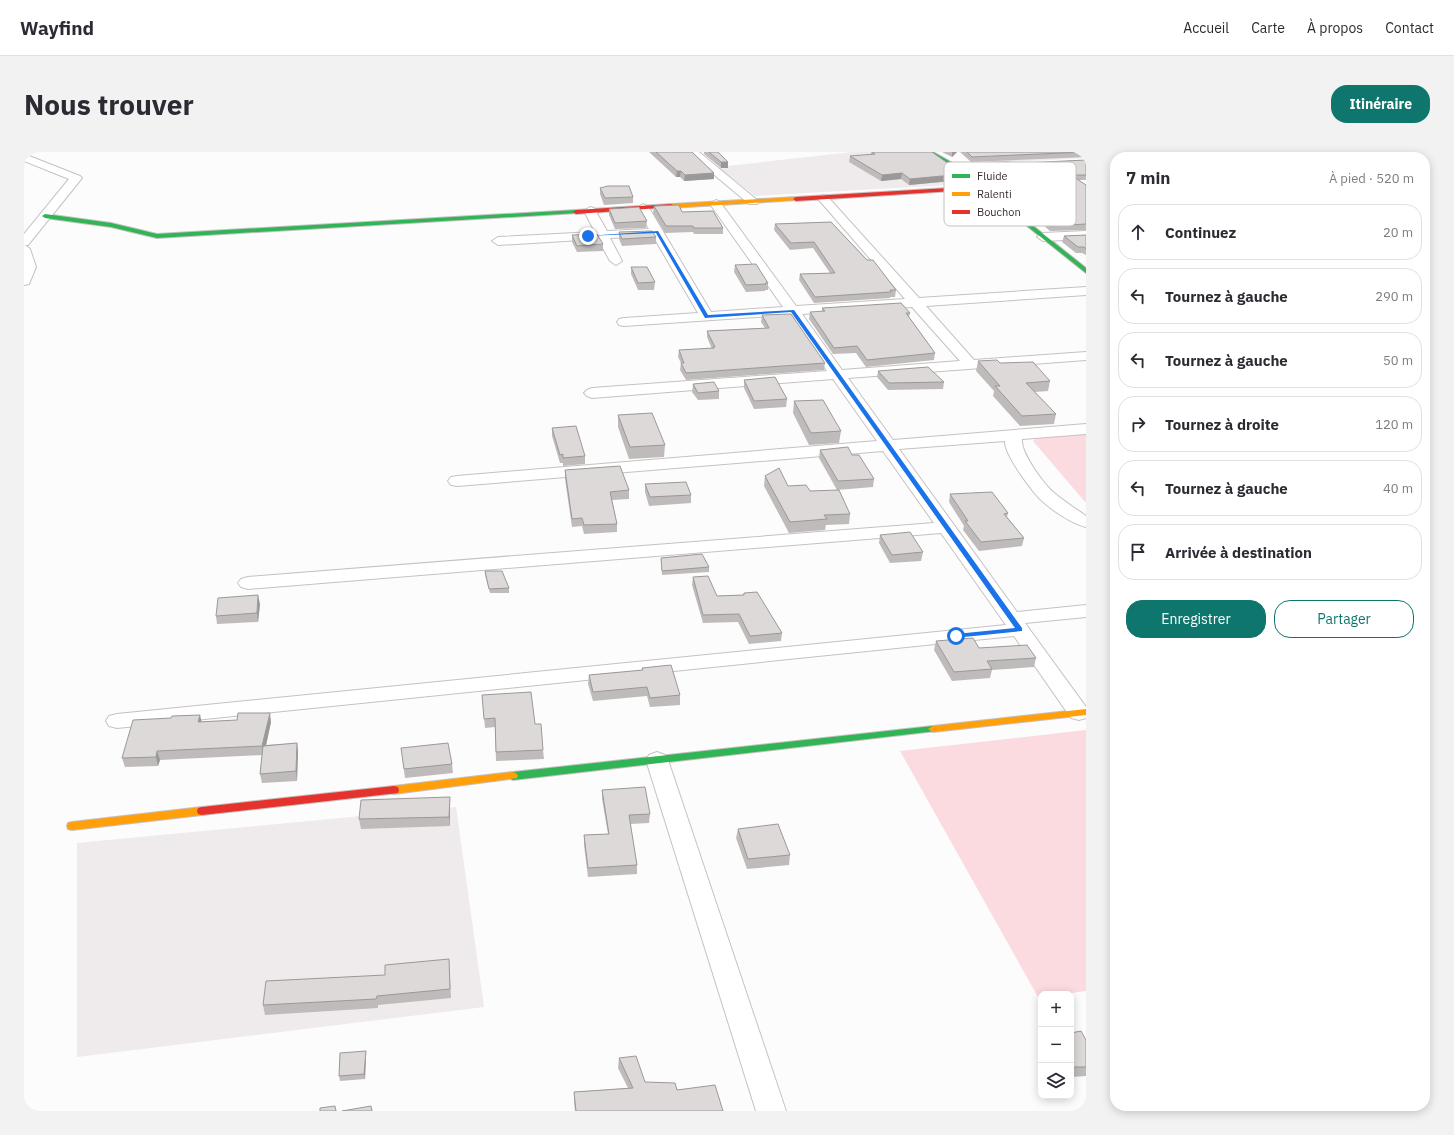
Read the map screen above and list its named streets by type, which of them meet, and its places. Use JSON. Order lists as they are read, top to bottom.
{
  "legend": ["Fluide", "Ralenti", "Bouchon"],
  "page": {
    "header": "Wayfind",
    "nav": [
      "Accueil",
      "Carte",
      "À propos",
      "Contact"
    ],
    "buttons": [
      "Itinéraire",
      ["Enregistrer", "Partager"]
    ],
    "title": "Nous trouver",
    "heading": ["7 min", "À pied · 520 m"],
    "list": [
      ["Continuez", "20 m"],
      ["Tournez à gauche", "290 m"],
      ["Tournez à gauche", "50 m"],
      ["Tournez à droite", "120 m"],
      ["Tournez à gauche", "40 m"],
      "Arrivée à destination"
    ],
    "map_buttons": ["+", "−"]
  }
}
